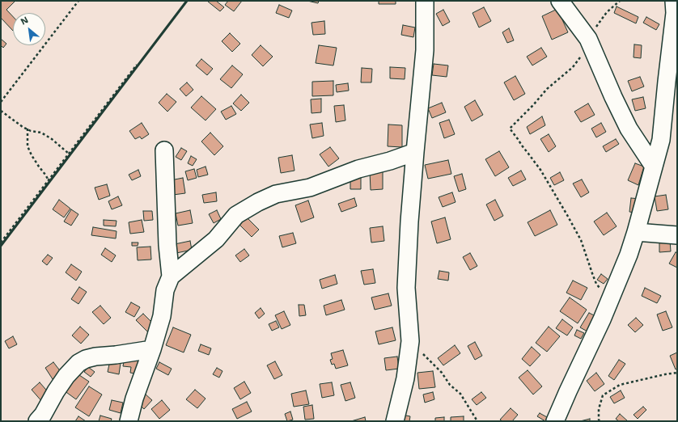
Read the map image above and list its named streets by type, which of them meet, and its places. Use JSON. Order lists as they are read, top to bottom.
{
  "north": "top left"
}
